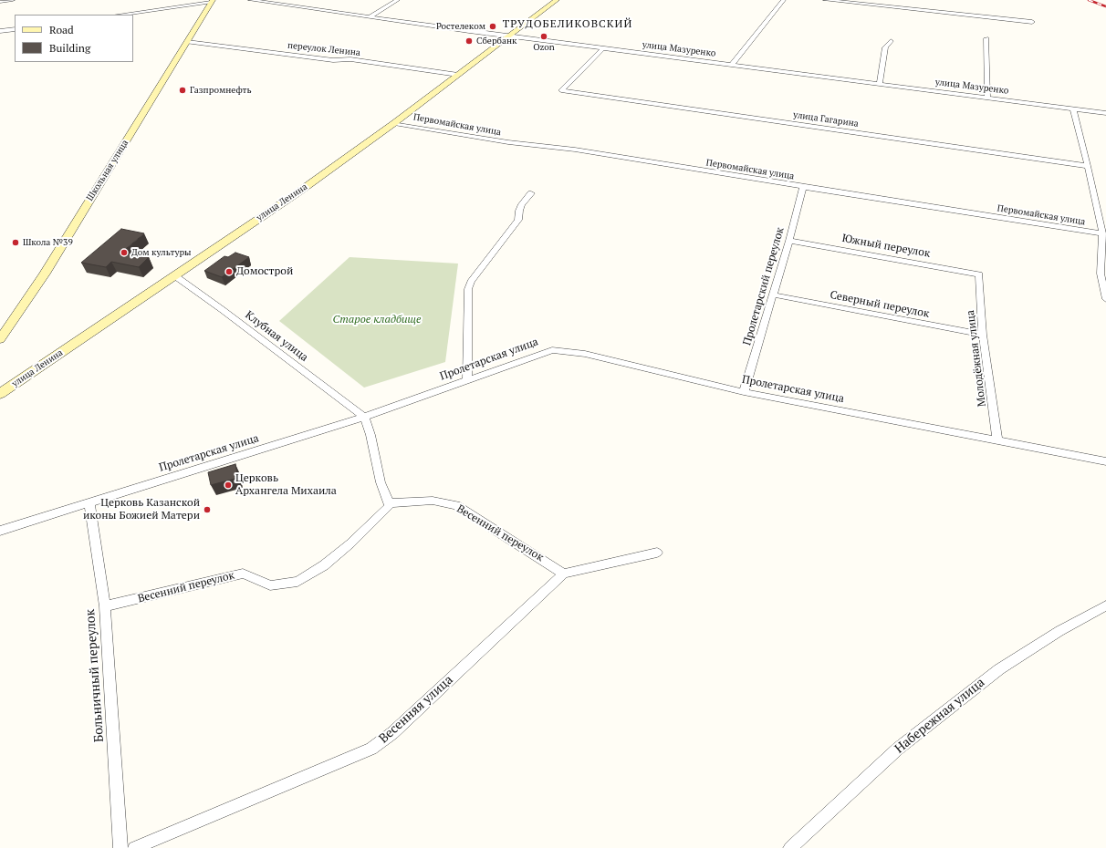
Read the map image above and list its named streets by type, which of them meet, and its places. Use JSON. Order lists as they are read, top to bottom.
{
  "streets": {
    "street": [
      "переулок Ленина",
      "улица Мазуренко",
      "улица Гагарина",
      "Первомайская улица",
      "Школьная улица",
      "улица Ленина",
      "Южный переулок",
      "Пролетарский переулок",
      "Северный переулок",
      "Клубная улица",
      "Молодёжная улица",
      "Пролетарская улица",
      "Весенний переулок",
      "Больничный переулок",
      "Весенняя улица",
      "Набережная улица"
    ]
  },
  "crossings": [
    ["переулок Ленина", "Школьная улица"],
    ["переулок Ленина", "улица Ленина"],
    ["улица Мазуренко", "улица Гагарина"],
    ["улица Мазуренко", "улица Ленина"],
    ["Первомайская улица", "улица Ленина"],
    ["Первомайская улица", "Пролетарский переулок"],
    ["улица Ленина", "Клубная улица"],
    ["Южный переулок", "Пролетарский переулок"],
    ["Южный переулок", "Молодёжная улица"],
    ["Пролетарский переулок", "Северный переулок"],
    ["Пролетарский переулок", "Пролетарская улица"],
    ["Северный переулок", "Молодёжная улица"],
    ["Клубная улица", "Пролетарская улица"],
    ["Молодёжная улица", "Пролетарская улица"],
    ["Пролетарская улица", "Больничный переулок"],
    ["Весенний переулок", "Больничный переулок"],
    ["Весенний переулок", "Весенняя улица"]
  ],
  "districts": ["ТРУДОБЕЛИКОВСКИЙ"],
  "parks": ["Старое кладбище"],
  "places": [
    "Ростелеком",
    "Ozon",
    "Сбербанк",
    "Газпромнефть",
    "Школа №39",
    "Дом культуры",
    "Домострой",
    "Церковь Архангела Михаила",
    "Церковь Казанской иконы Божией Матери"
  ],
  "legend": ["Road", "Building"]
}
